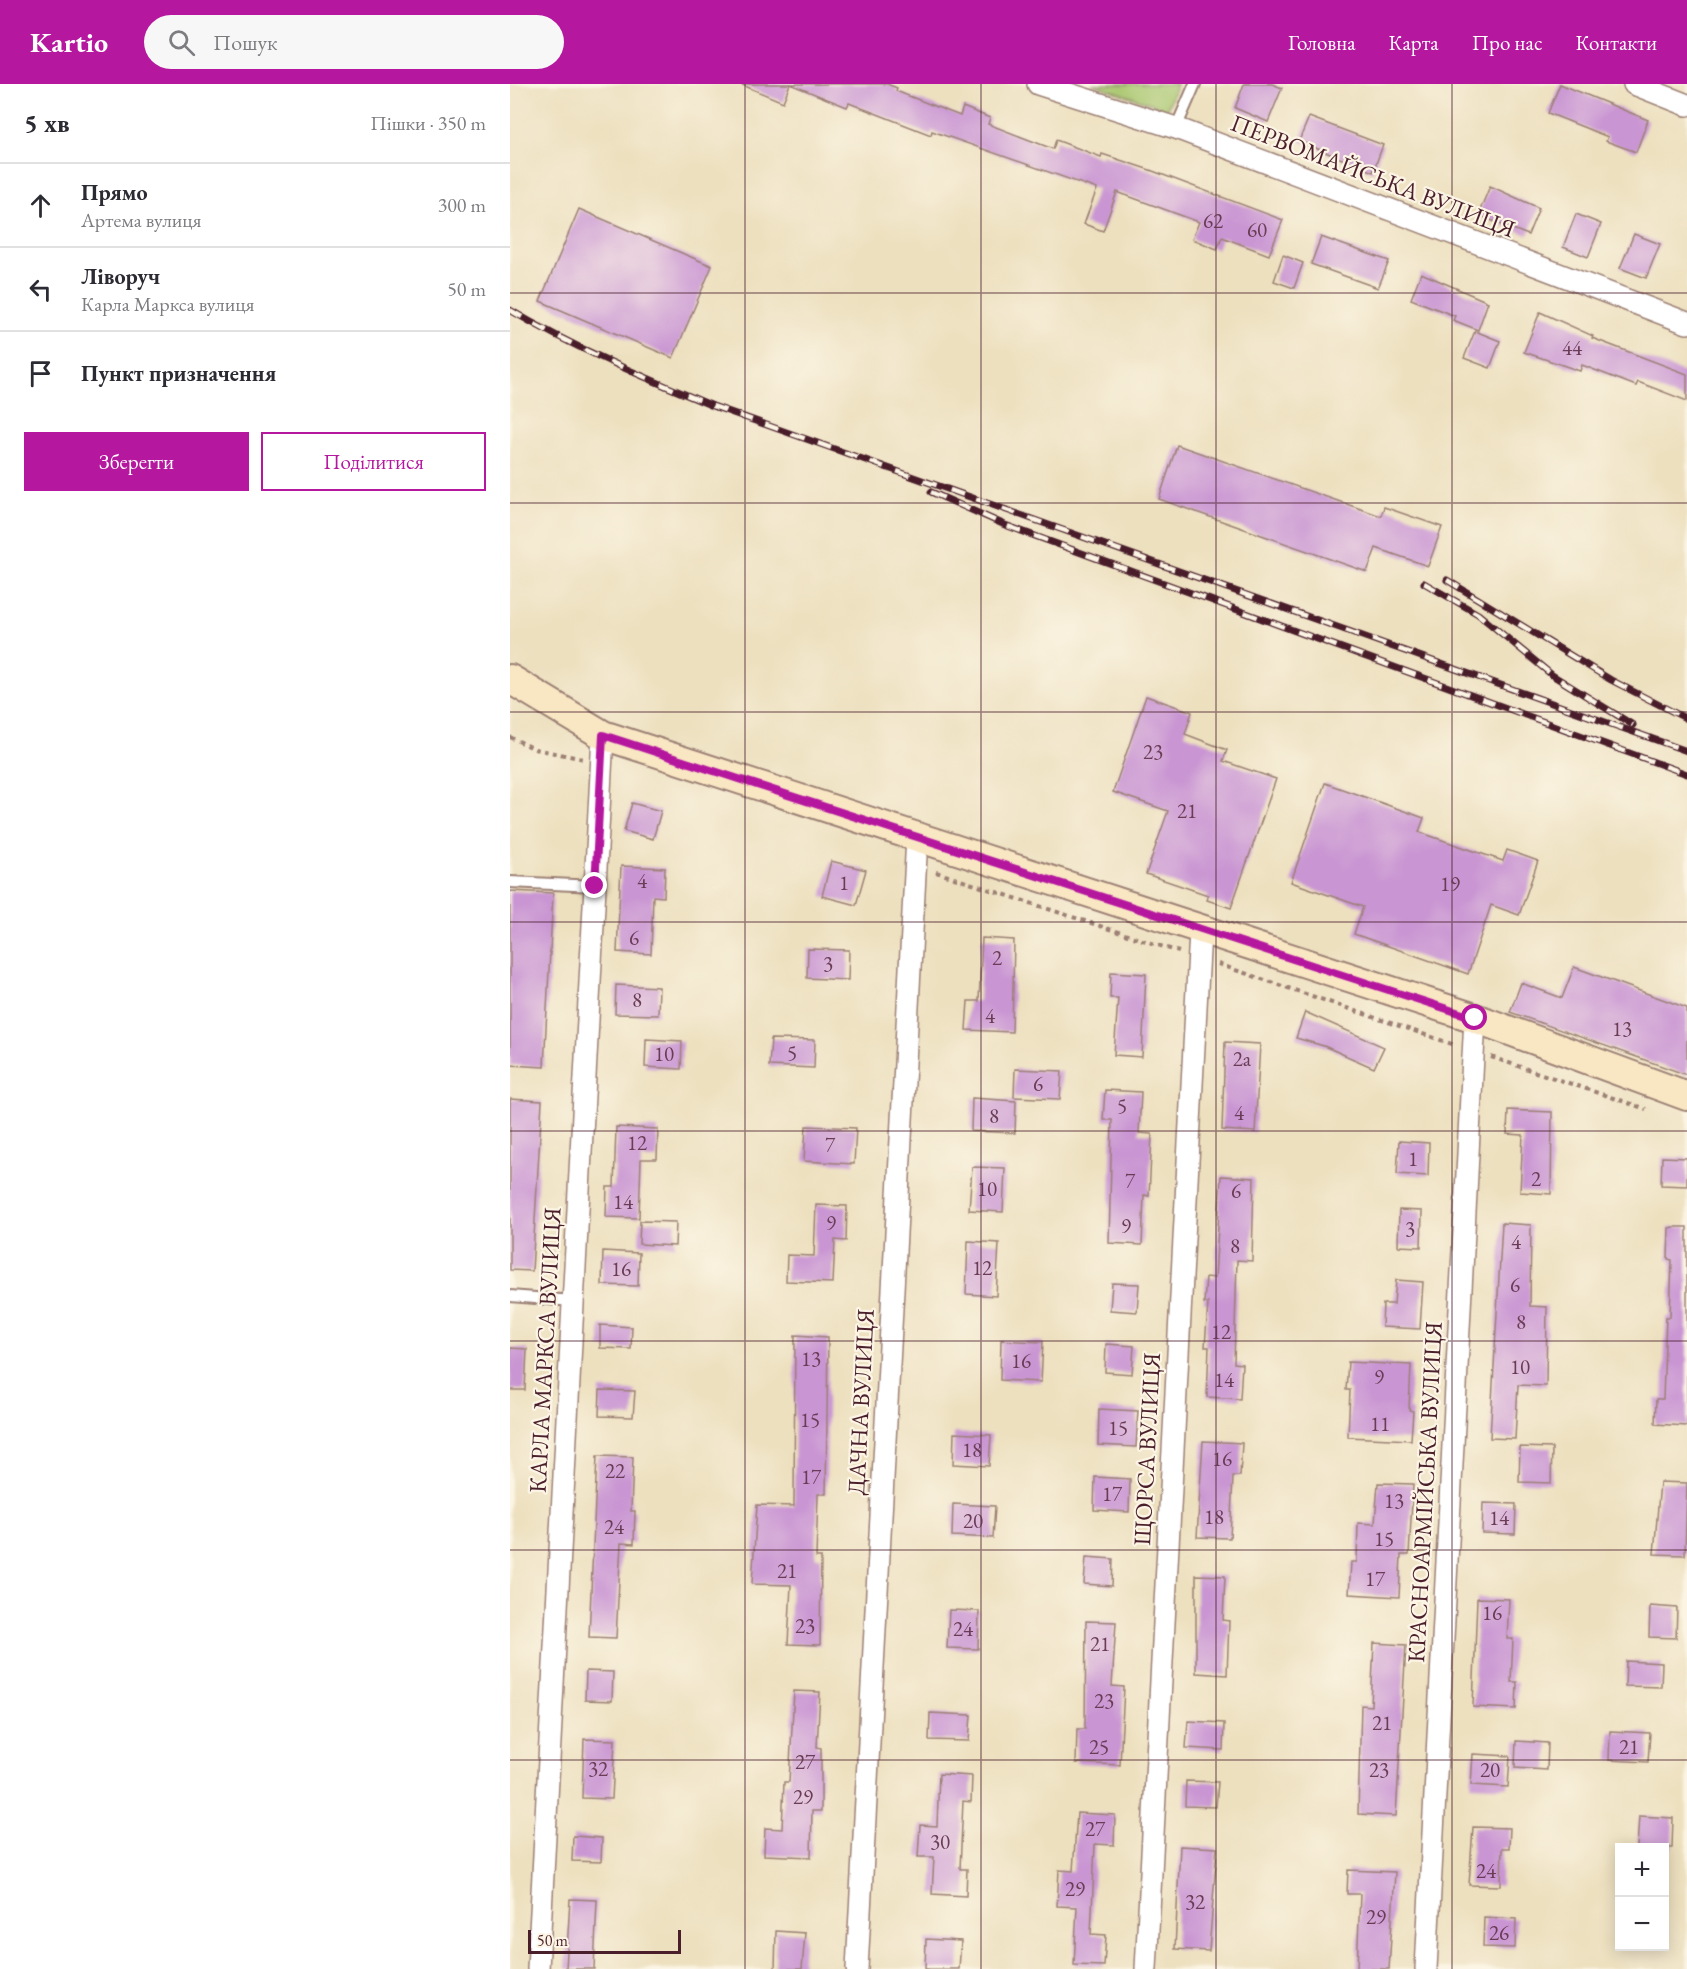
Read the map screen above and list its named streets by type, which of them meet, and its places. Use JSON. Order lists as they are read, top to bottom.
{
  "streets": {
    "street": [
      "ПЕРВОМАЙСЬКА ВУЛИЦЯ",
      "КАРЛА МАРКСА ВУЛИЦЯ",
      "ДАЧНА ВУЛИЦЯ",
      "ЩОРСА ВУЛИЦЯ",
      "КРАСНОАРМІЙСЬКА ВУЛИЦЯ"
    ]
  },
  "house_numbers": [
    "62",
    "60",
    "44",
    "23",
    "21",
    "4",
    "1",
    "19",
    "6",
    "2",
    "3",
    "8",
    "4",
    "13",
    "5",
    "10",
    "2а",
    "6",
    "5",
    "4",
    "8",
    "12",
    "7",
    "1",
    "2",
    "7",
    "10",
    "6",
    "14",
    "9",
    "9",
    "3",
    "4",
    "8",
    "12",
    "16",
    "6",
    "8",
    "12",
    "13",
    "16",
    "10",
    "9",
    "14",
    "15",
    "11",
    "15",
    "18",
    "16",
    "22",
    "17",
    "17",
    "13",
    "18",
    "14",
    "20",
    "24",
    "15",
    "21",
    "17",
    "16",
    "23",
    "24",
    "21",
    "23",
    "21",
    "25",
    "21",
    "27",
    "32",
    "23",
    "20",
    "29",
    "27",
    "30",
    "24",
    "29",
    "32",
    "29",
    "26"
  ],
  "scale_bar": "50 m",
  "page": {
    "header": "Kartio",
    "search": "Пошук",
    "nav": [
      "Головна",
      "Карта",
      "Про нас",
      "Контакти"
    ],
    "heading": ["5 хв", "Пішки · 350 m"],
    "list": [
      ["Прямо", "Артема вулиця", "300 m"],
      ["Ліворуч", "Карла Маркса вулиця", "50 m"],
      "Пункт призначення"
    ],
    "buttons": ["Зберегти", "Поділитися"],
    "map_buttons": ["+", "−"],
    "scale": "50 m"
  }
}
